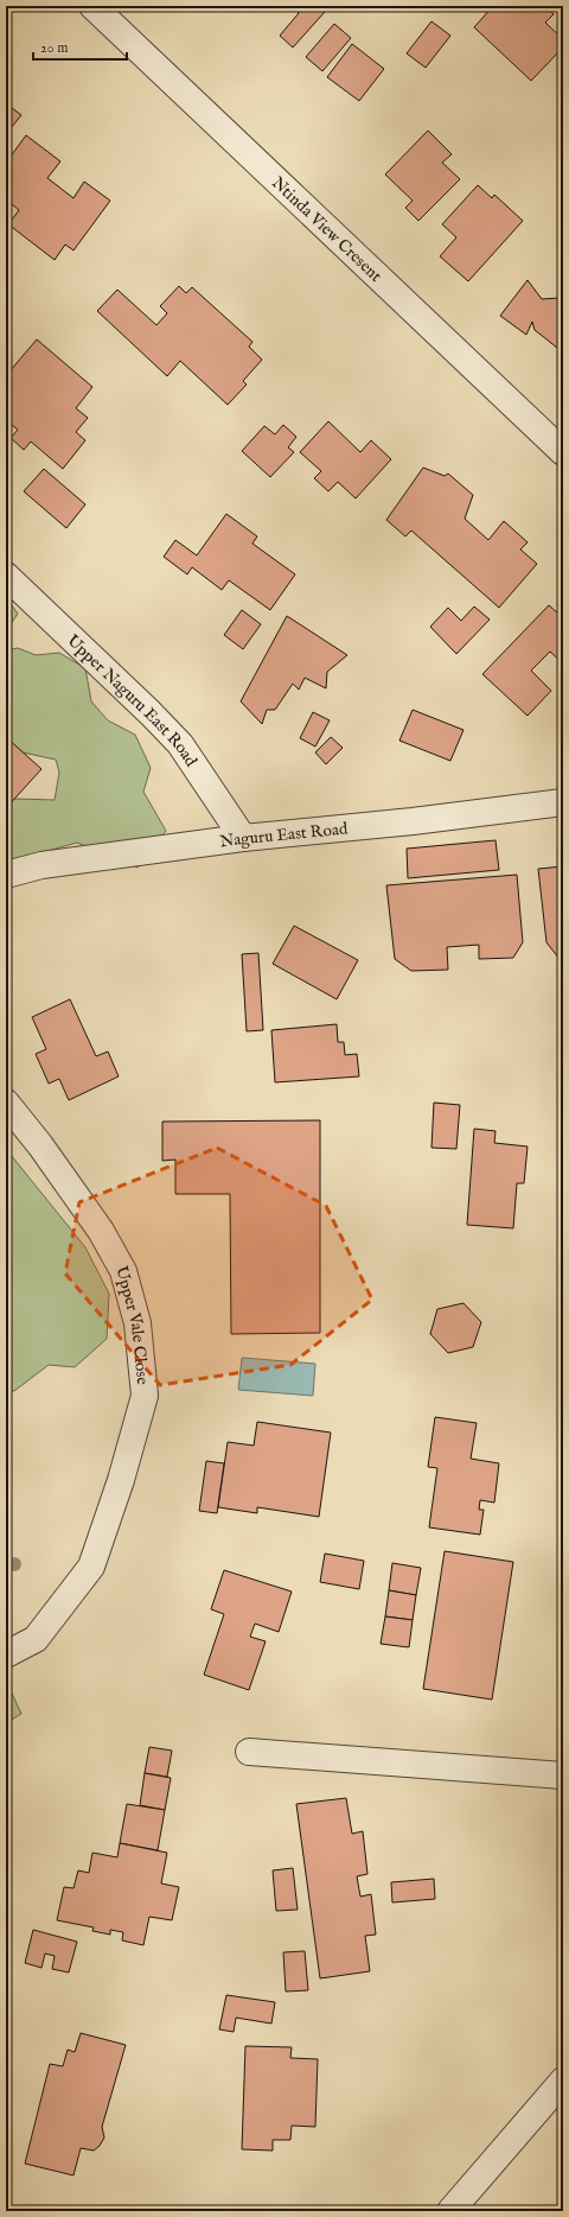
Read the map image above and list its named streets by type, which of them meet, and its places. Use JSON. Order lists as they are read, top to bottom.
{
  "streets": {
    "street": [
      "Ntinda View Cresent",
      "Upper Naguru East Road",
      "Naguru East Road",
      "Upper Vale Close"
    ]
  },
  "crossings": [
    ["Upper Naguru East Road", "Naguru East Road"]
  ],
  "scale_bar": "20 m"
}
